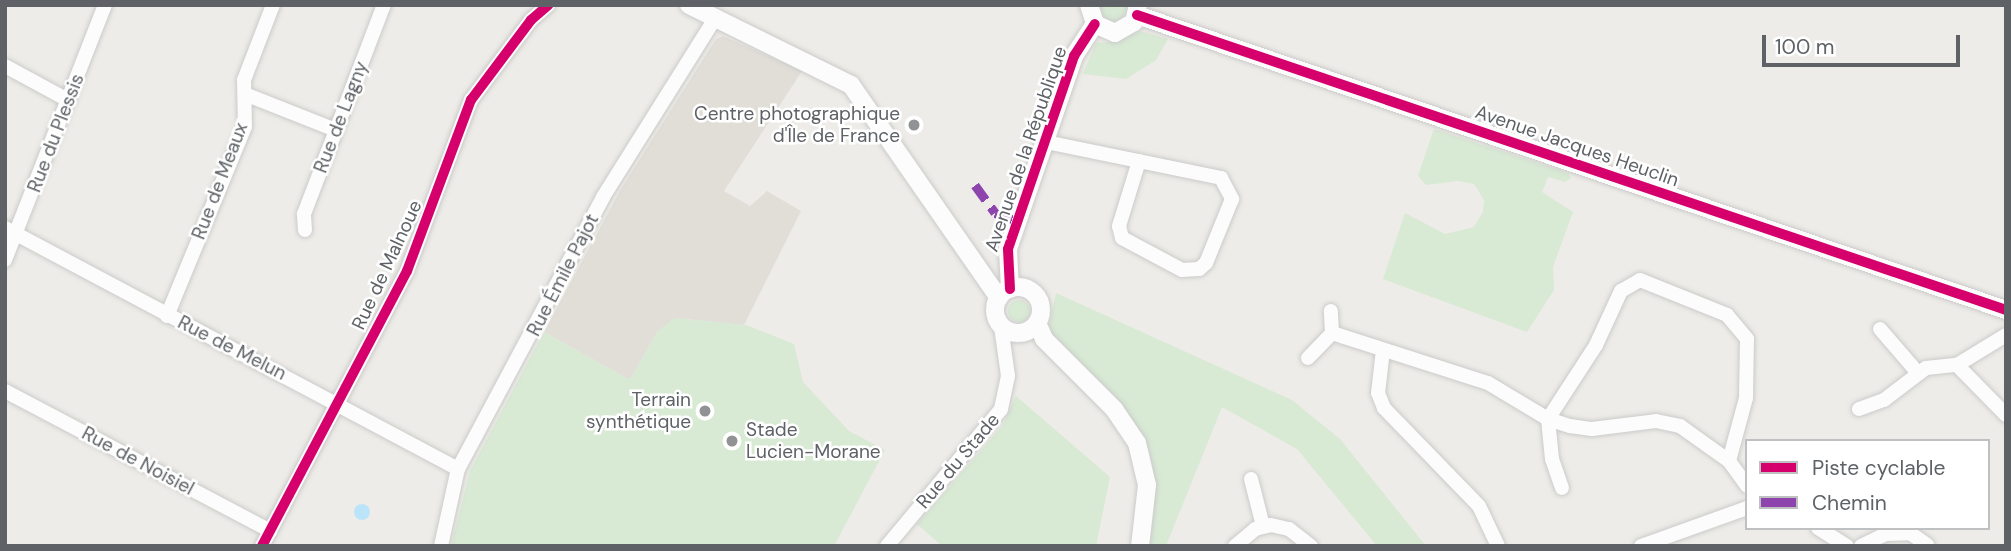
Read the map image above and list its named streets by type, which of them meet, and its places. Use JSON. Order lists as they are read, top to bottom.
{
  "streets": {
    "street": [
      "Rue de Lagny",
      "Rue du Plessis",
      "Avenue Jacques Heuclin",
      "Avenue de la République",
      "Rue de Meaux",
      "Rue de Malnoue",
      "Rue Émile Pajot",
      "Rue de Melun",
      "Rue de Noisiel",
      "Rue du Stade"
    ]
  },
  "crossings": [
    ["Rue du Plessis", "Rue de Melun"],
    ["Avenue de la République", "Rue Émile Pajot"],
    ["Avenue de la République", "Rue du Stade"],
    ["Rue de Meaux", "Rue de Melun"],
    ["Rue de Malnoue", "Rue de Melun"],
    ["Rue de Malnoue", "Rue de Noisiel"],
    ["Rue Émile Pajot", "Rue de Melun"]
  ],
  "places": ["Centre photographique d'Île de France", "Terrain synthétique", "Stade Lucien-Morane"],
  "legend": ["Piste cyclable", "Chemin"],
  "scale_bar": "100 m"
}
